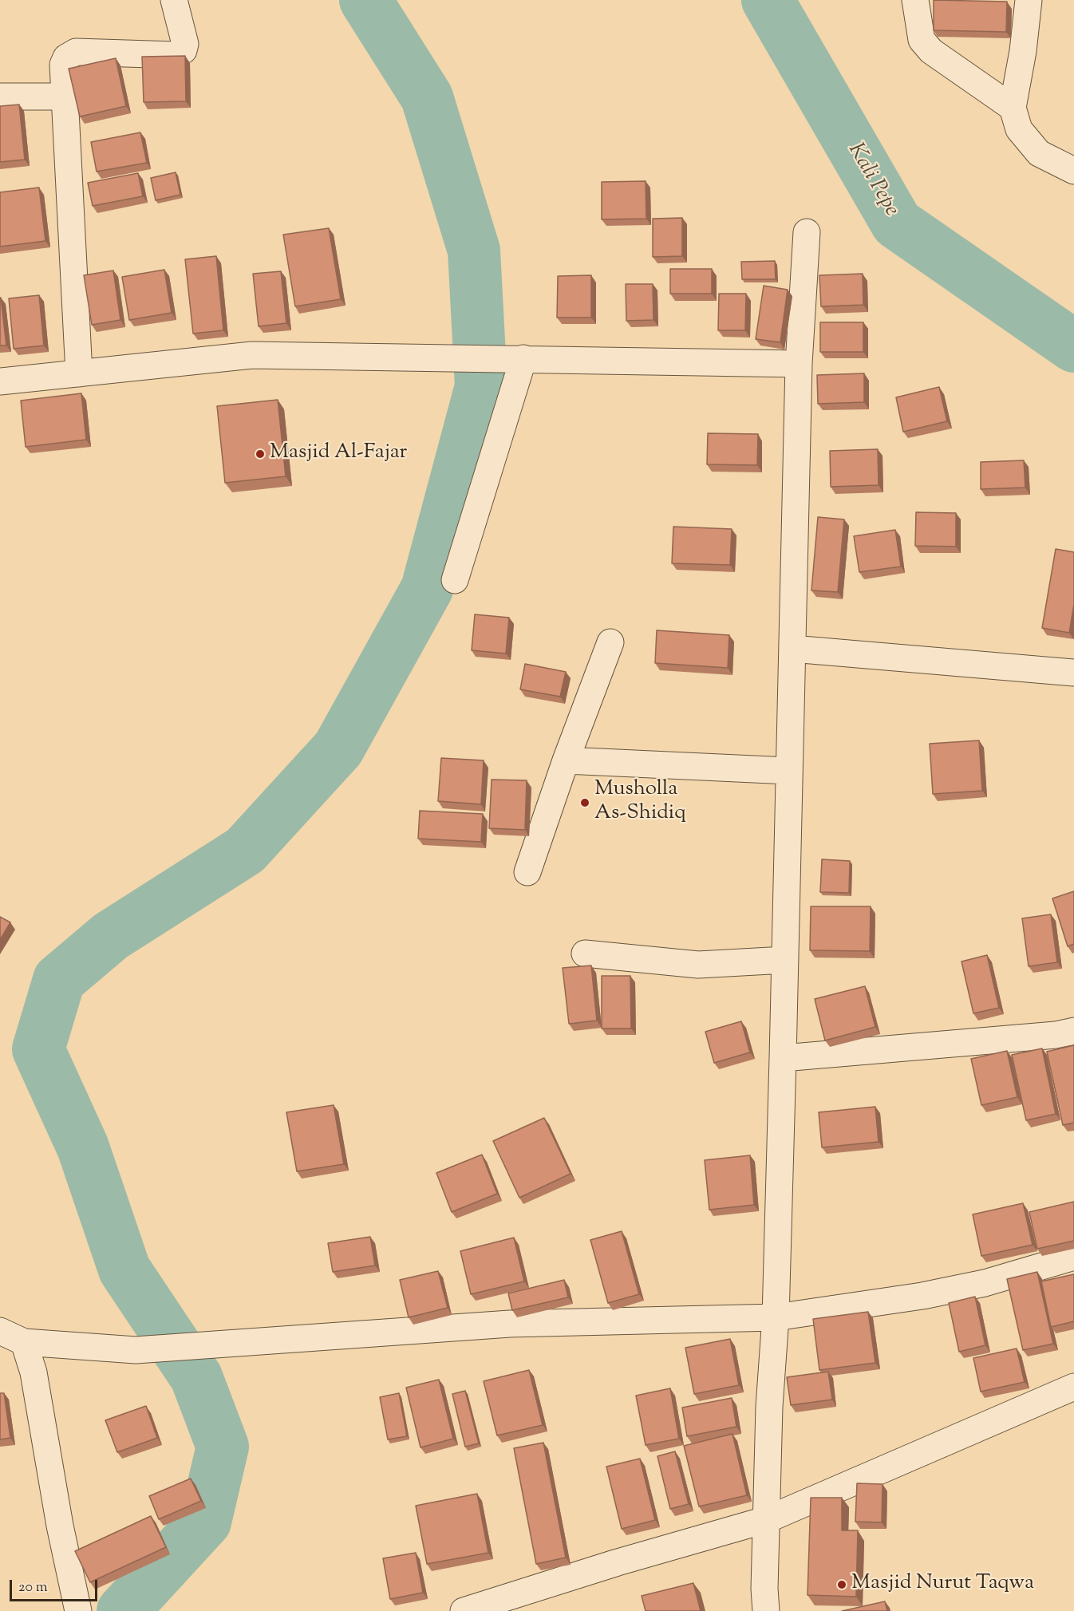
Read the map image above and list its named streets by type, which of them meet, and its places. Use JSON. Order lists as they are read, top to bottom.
{
  "water": ["Kali Pepe"],
  "places": ["Masjid Al-Fajar", "Musholla As-Shidiq", "Masjid Nurut Taqwa"],
  "scale_bar": "20 m"
}
